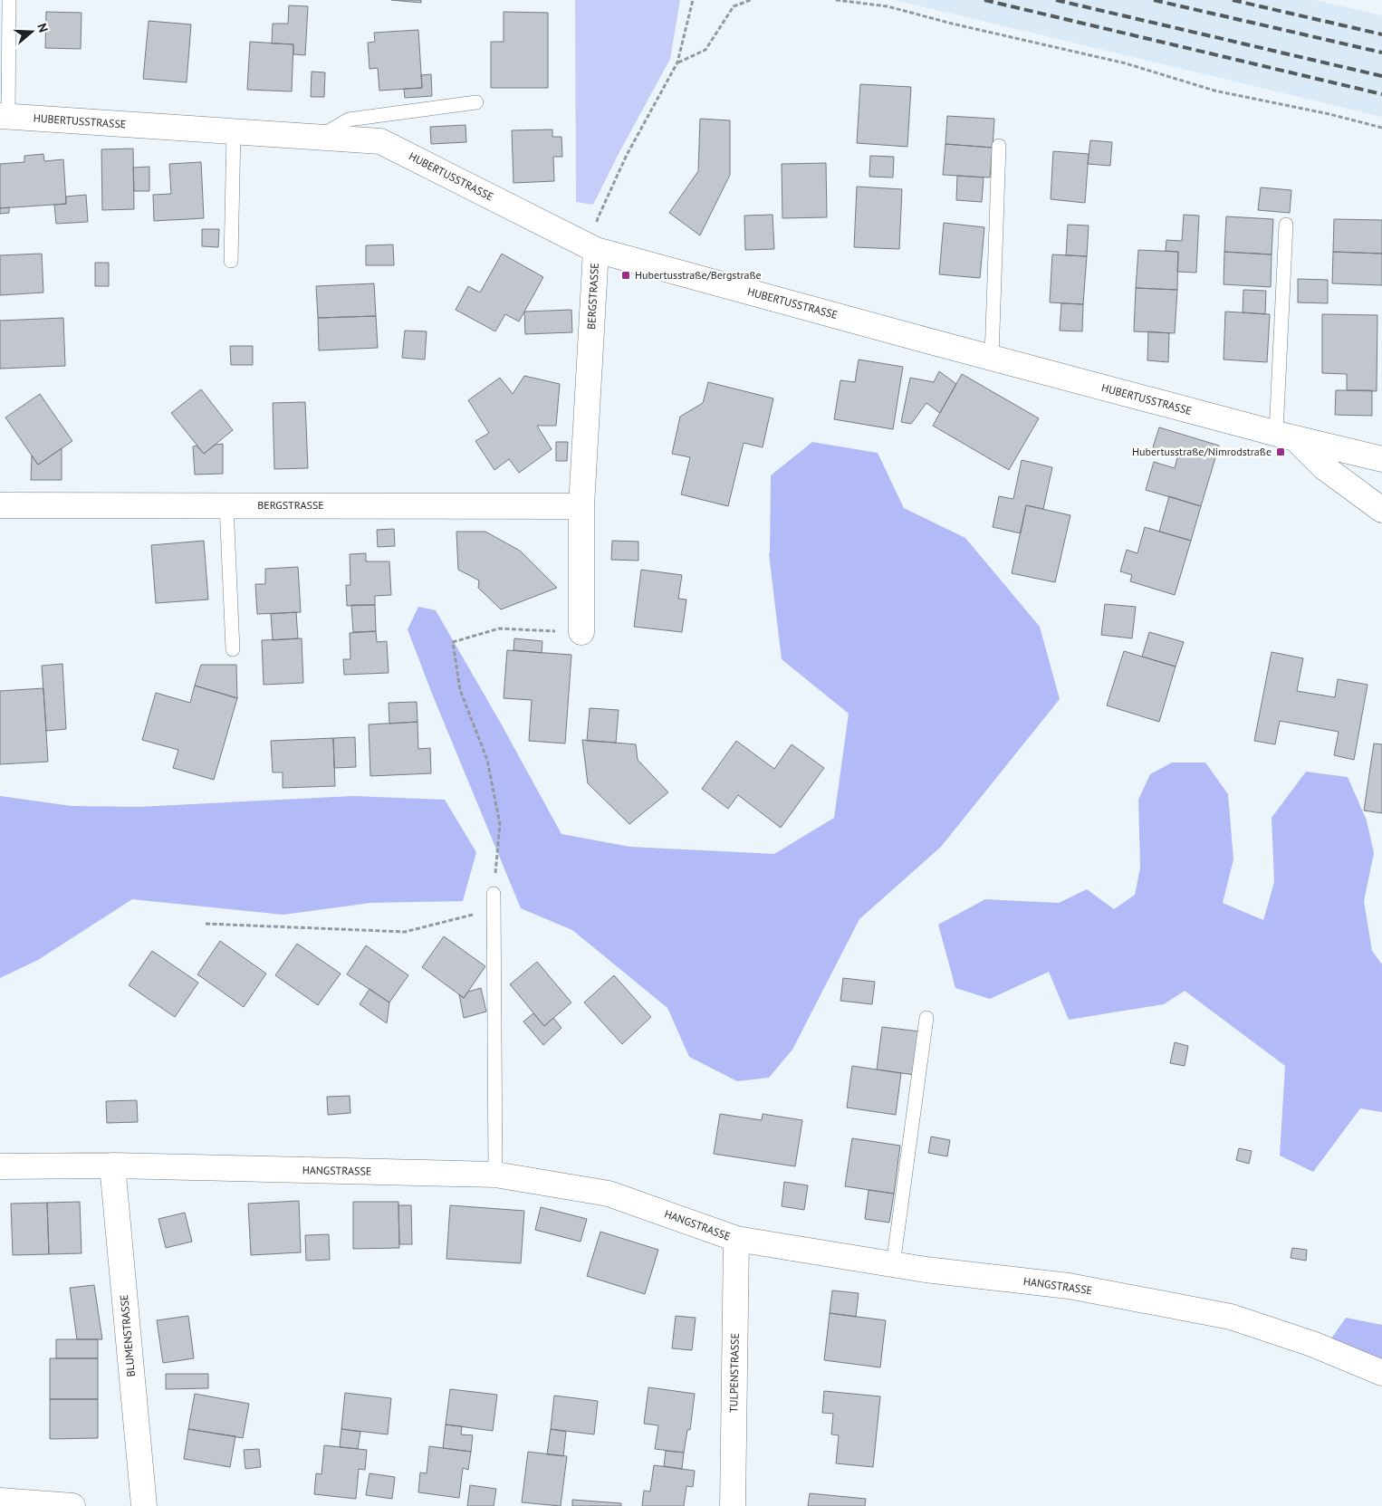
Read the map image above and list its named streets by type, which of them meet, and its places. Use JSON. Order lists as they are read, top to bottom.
{
  "streets": {
    "street": [
      "HUBERTUSSTRASSE",
      "BERGSTRASSE",
      "HANGSTRASSE",
      "BLUMENSTRASSE",
      "TULPENSTRASSE"
    ]
  },
  "crossings": [
    ["HUBERTUSSTRASSE", "BERGSTRASSE"],
    ["HANGSTRASSE", "BLUMENSTRASSE"],
    ["HANGSTRASSE", "TULPENSTRASSE"]
  ],
  "places": {
    "transit": ["Hubertusstraße/Bergstraße", "Hubertusstraße/Nimrodstraße"]
  },
  "north": "right"
}
